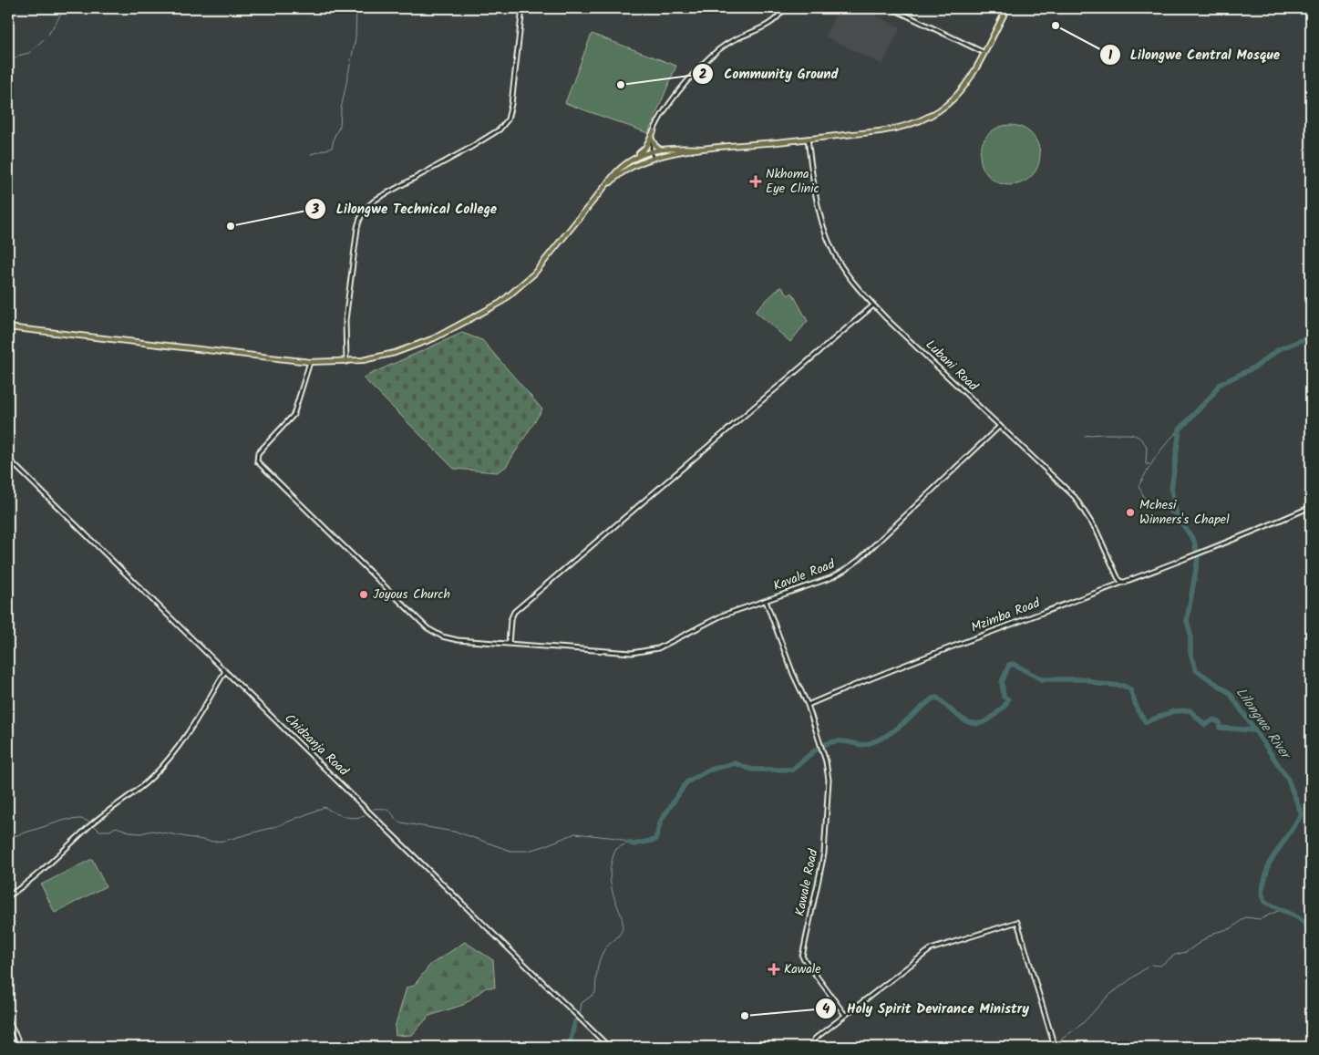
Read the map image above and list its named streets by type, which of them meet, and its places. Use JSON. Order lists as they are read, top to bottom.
{
  "streets": {
    "street": [
      "Lubani Road",
      "Kavale Road",
      "Mzimba Road",
      "Chidzanja Road",
      "Kawale Road"
    ]
  },
  "crossings": [
    ["Lubani Road", "Kavale Road"],
    ["Lubani Road", "Mzimba Road"],
    ["Kavale Road", "Mzimba Road"],
    ["Kavale Road", "Kawale Road"]
  ],
  "water": ["Lilongwe River"],
  "places": {
    "other": [
      "Lilongwe Central Mosque",
      "Community Ground",
      "Lilongwe Technical College",
      "Mchesi Winners's Chapel",
      "Joyous Church",
      "Holy Spirit Devirance Ministry"
    ],
    "health": ["Nkhoma Eye Clinic", "Kawale"]
  }
}
